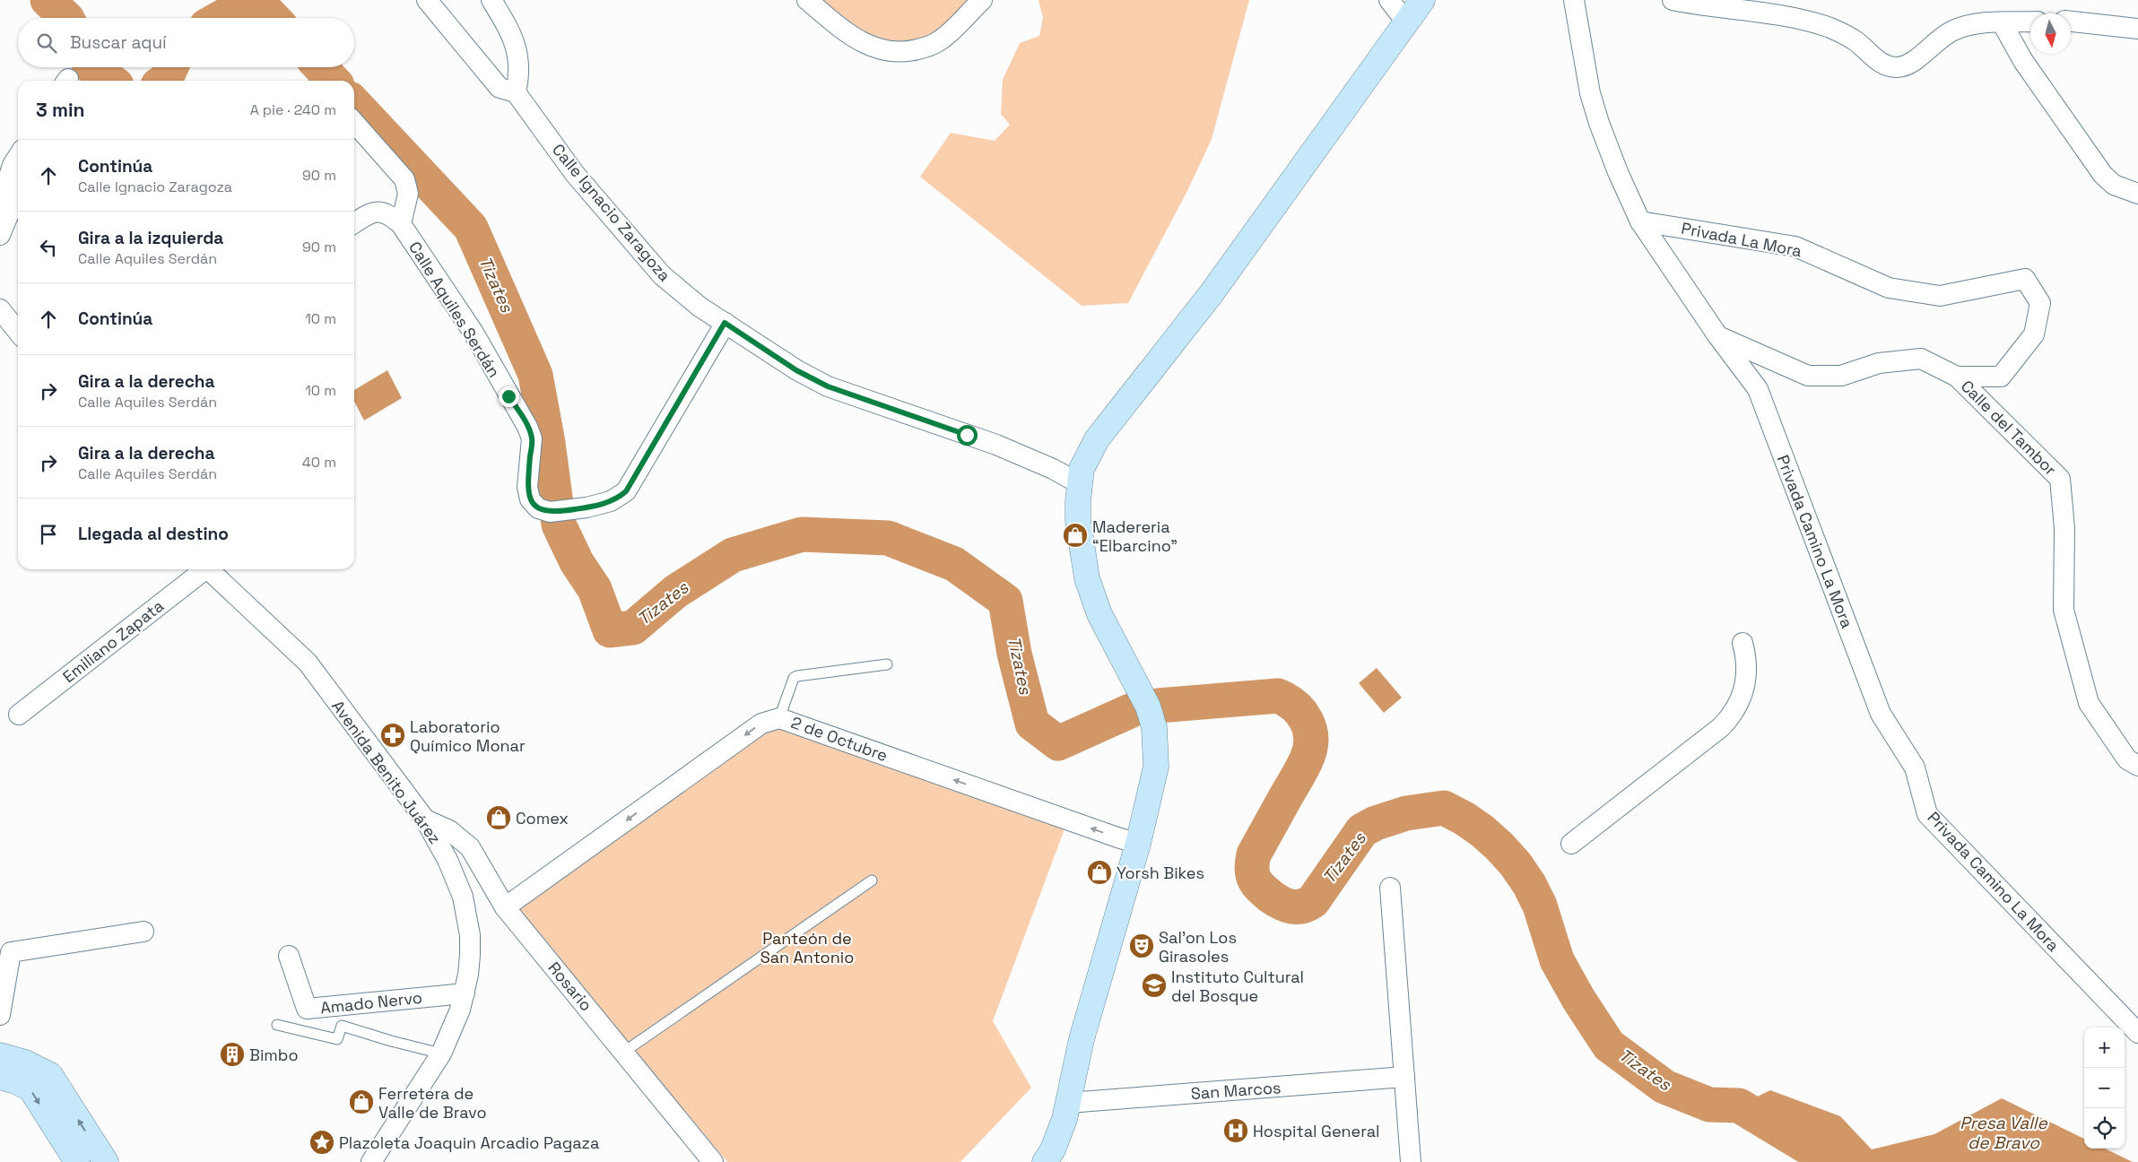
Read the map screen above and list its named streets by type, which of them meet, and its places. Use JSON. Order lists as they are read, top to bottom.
{
  "streets": {
    "street": [
      "Calle Ignacio Zaragoza",
      "Privada La Mora",
      "Calle Aquiles Serdán",
      "Calle del Tambor",
      "Privada Camino La Mora",
      "Emiliano Zapata",
      "2 de Octubre",
      "Avenida Benito Juárez",
      "Rosario",
      "Amado Nervo",
      "San Marcos"
    ]
  },
  "crossings": [
    ["Calle Ignacio Zaragoza", "Calle Aquiles Serdán"],
    ["Privada La Mora", "Calle del Tambor"],
    ["Privada La Mora", "Privada Camino La Mora"],
    ["Calle del Tambor", "Privada Camino La Mora"],
    ["2 de Octubre", "Rosario"],
    ["Avenida Benito Juárez", "Rosario"],
    ["Avenida Benito Juárez", "Amado Nervo"]
  ],
  "one_way": ["2 de Octubre"],
  "water": ["Tizates", "Presa Valle de Bravo"],
  "parks": ["Panteón de San Antonio"],
  "places": {
    "shop": [
      "Madereria “Elbarcino”",
      "Comex",
      "Yorsh Bikes",
      "Ferretera de Valle de Bravo"
    ],
    "pharmacy": ["Laboratorio Químico Monar"],
    "theatre": ["Sal'on Los Girasoles"],
    "school or university": ["Instituto Cultural del Bosque"],
    "building": ["Bimbo"],
    "hospital": ["Hospital General"],
    "place": ["Plazoleta Joaquin Arcadio Pagaza"]
  },
  "north": "bottom",
  "page": {
    "search": "Buscar aquí",
    "heading": ["3 min", "A pie · 240 m"],
    "list": [
      ["Continúa", "Calle Ignacio Zaragoza", "90 m"],
      ["Gira a la izquierda", "Calle Aquiles Serdán", "90 m"],
      ["Continúa", "10 m"],
      ["Gira a la derecha", "Calle Aquiles Serdán", "10 m"],
      ["Gira a la derecha", "Calle Aquiles Serdán", "40 m"],
      "Llegada al destino"
    ],
    "map_buttons": ["+", "−"]
  }
}
